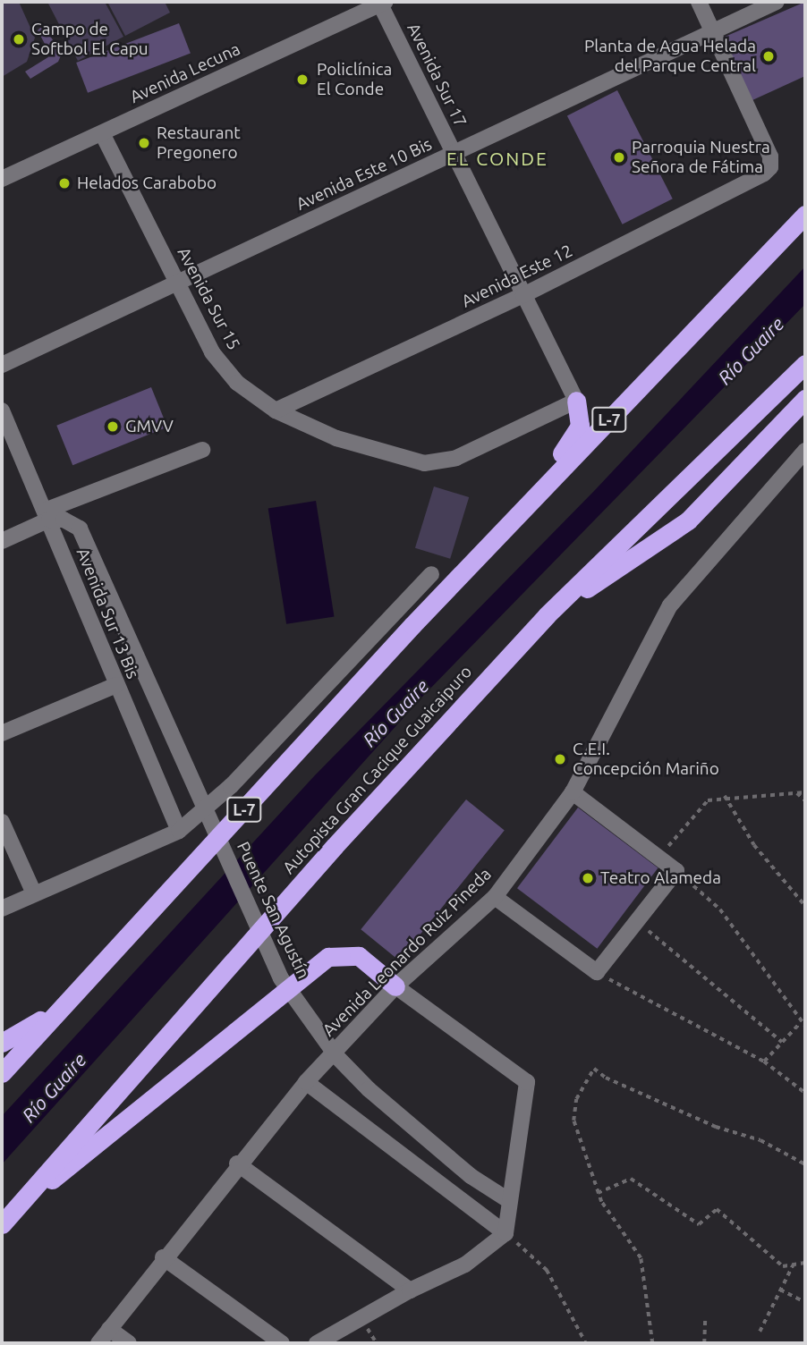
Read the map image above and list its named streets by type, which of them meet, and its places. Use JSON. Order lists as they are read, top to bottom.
{
  "streets": {
    "highway": ["L-7", "Autopista Gran Cacique Guaicaipuro"],
    "street": [
      "Avenida Lecuna",
      "Avenida Sur 17",
      "Avenida Este 10 Bis",
      "Avenida Este 12",
      "Avenida Sur 15",
      "Avenida Sur 13 Bis",
      "Puente San Agustín",
      "Avenida Leonardo Ruiz Pineda"
    ]
  },
  "crossings": [
    ["Avenida Lecuna", "Avenida Sur 17"],
    ["Avenida Lecuna", "Avenida Sur 15"],
    ["Avenida Sur 17", "Avenida Este 10 Bis"],
    ["Avenida Sur 17", "Avenida Este 12"],
    ["Avenida Sur 17", "Avenida Sur 15"],
    ["Avenida Este 10 Bis", "Avenida Este 12"],
    ["Avenida Este 10 Bis", "Avenida Sur 15"],
    ["Avenida Este 12", "Avenida Sur 15"],
    ["Avenida Sur 13 Bis", "Puente San Agustín"]
  ],
  "districts": ["EL CONDE"],
  "water": ["Río Guaire"],
  "places": [
    "Campo de Softbol El Capu",
    "Planta de Agua Helada del Parque Central",
    "Policlínica El Conde",
    "Restaurant Pregonero",
    "Parroquia Nuestra Señora de Fátima",
    "Helados Carabobo",
    "GMVV",
    "C.E.I. Concepción Mariño",
    "Teatro Alameda"
  ]
}
